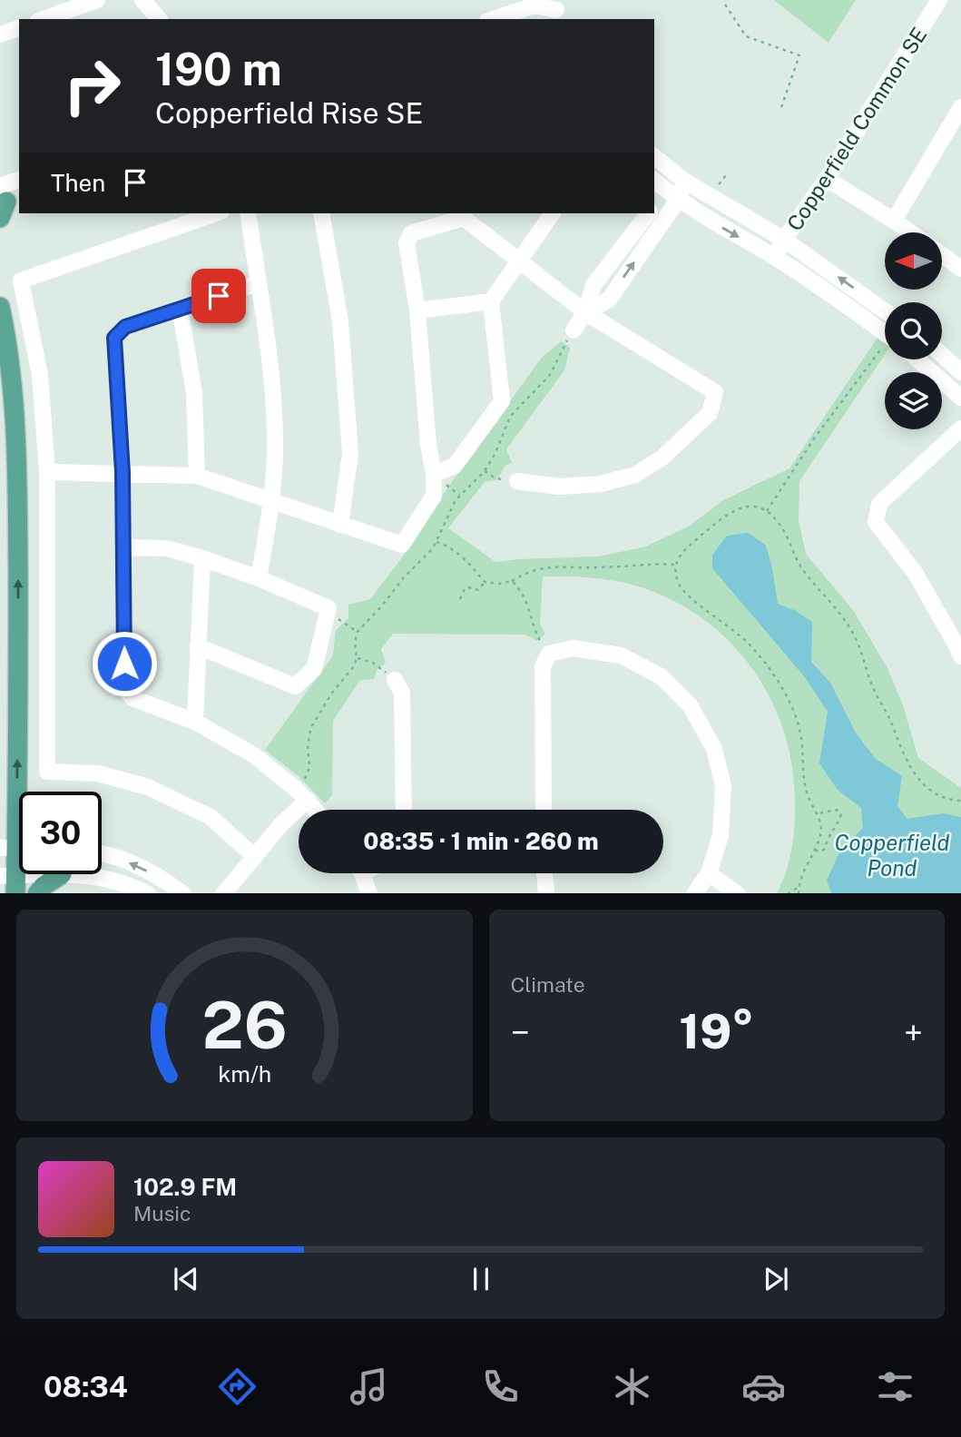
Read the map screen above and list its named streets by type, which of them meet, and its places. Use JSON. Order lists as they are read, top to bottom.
{
  "streets": {
    "street": ["Copperfield Common SE"]
  },
  "water": ["Copperfield Pond"],
  "north": "left",
  "page": {
    "turn": ["190 m", "Copperfield Rise SE"],
    "then": "Then",
    "limit": "30",
    "trip": "08:35 · 1 min · 260 m",
    "tile": "Climate",
    "heat": ["−", "19°", "+"],
    "song": ["102.9 FM", "Music"],
    "tabs": "08:34",
    "gauge": ["26", "km/h"]
  }
}
